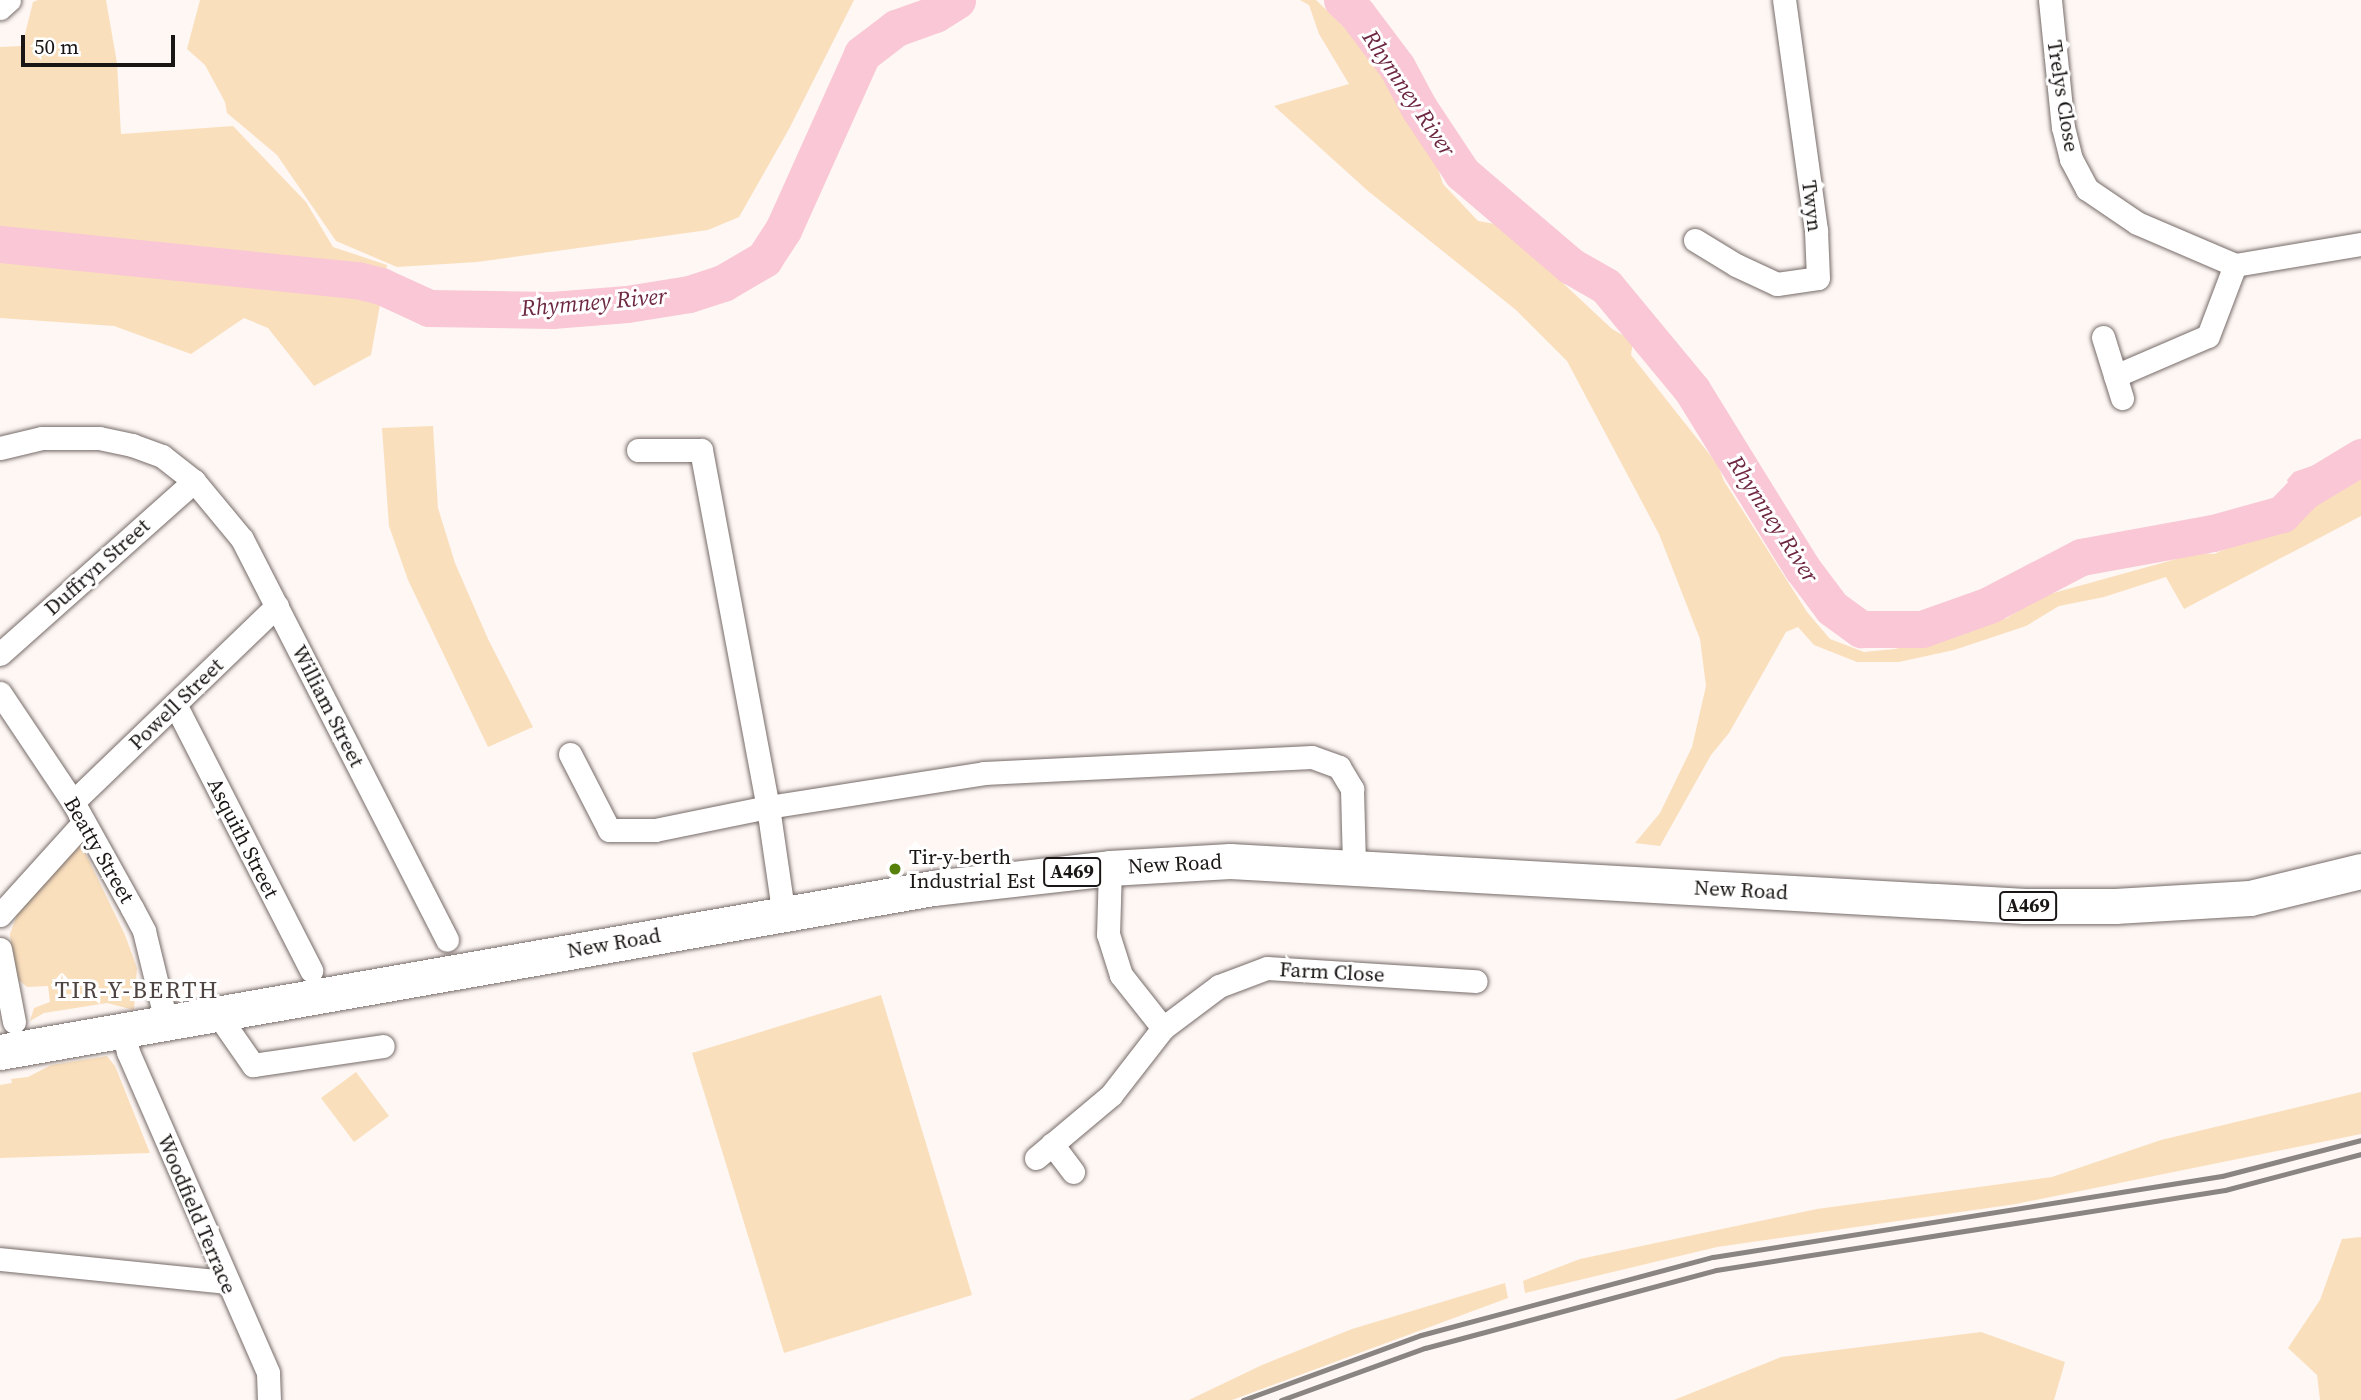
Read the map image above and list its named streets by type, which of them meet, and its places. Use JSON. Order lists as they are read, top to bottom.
{
  "streets": {
    "main road": ["New Road", "A469"],
    "street": [
      "Trelys Close",
      "Twyn",
      "Duffryn Street",
      "Powell Street",
      "William Street",
      "Asquith Street",
      "Beatty Street",
      "Farm Close",
      "Woodfield Terrace"
    ]
  },
  "crossings": [
    ["Duffryn Street", "William Street"],
    ["Powell Street", "William Street"],
    ["Powell Street", "Asquith Street"],
    ["Powell Street", "Beatty Street"],
    ["Beatty Street", "New Road"],
    ["New Road", "Woodfield Terrace"]
  ],
  "districts": ["TIR-Y-BERTH"],
  "water": ["Rhymney River"],
  "places": ["Tir-y-berth Industrial Est"],
  "scale_bar": "50 m"
}
